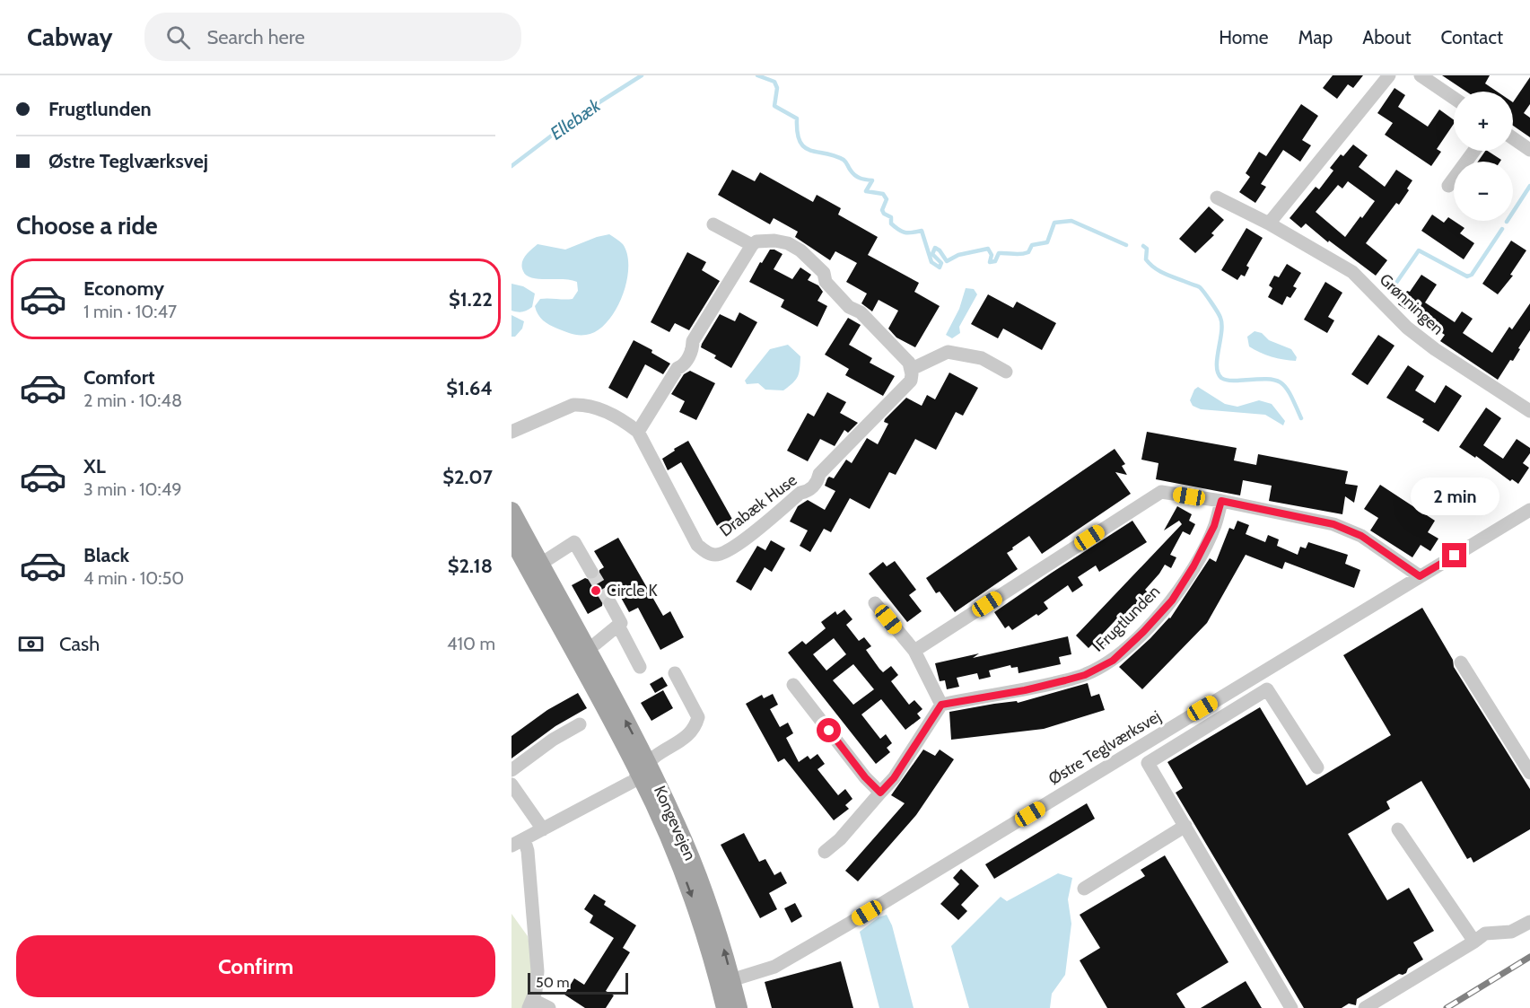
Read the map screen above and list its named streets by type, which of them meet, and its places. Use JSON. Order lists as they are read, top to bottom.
{
  "streets": {
    "main road": ["Kongevejen"],
    "street": [
      "Grønningen",
      "Drabæk Huse",
      "Frugtlunden",
      "Østre Teglværksvej"
    ]
  },
  "crossings": [
    ["Østre Teglværksvej", "Kongevejen"]
  ],
  "water": ["Ellebæk"],
  "places": ["Circle K"],
  "scale_bar": "50 m",
  "page": {
    "header": "Cabway",
    "search": "Search here",
    "nav": [
      "Home",
      "Map",
      "About",
      "Contact"
    ],
    "banner": ["Frugtlunden", "Østre Teglværksvej"],
    "map_buttons": ["+", "−"],
    "heading": "Choose a ride",
    "list": [
      {
        "name": "Economy",
        "note": "1 min · 10:47",
        "value": "$1.22"
      },
      {
        "name": "Comfort",
        "note": "2 min · 10:48",
        "value": "$1.64"
      },
      {
        "name": "XL",
        "note": "3 min · 10:49",
        "value": "$2.07"
      },
      {
        "name": "Black",
        "note": "4 min · 10:50",
        "value": "$2.18"
      }
    ],
    "bubble": "2 min",
    "pay": ["Cash", "410 m"],
    "buttons": "Confirm",
    "scale": "50 m"
  }
}
